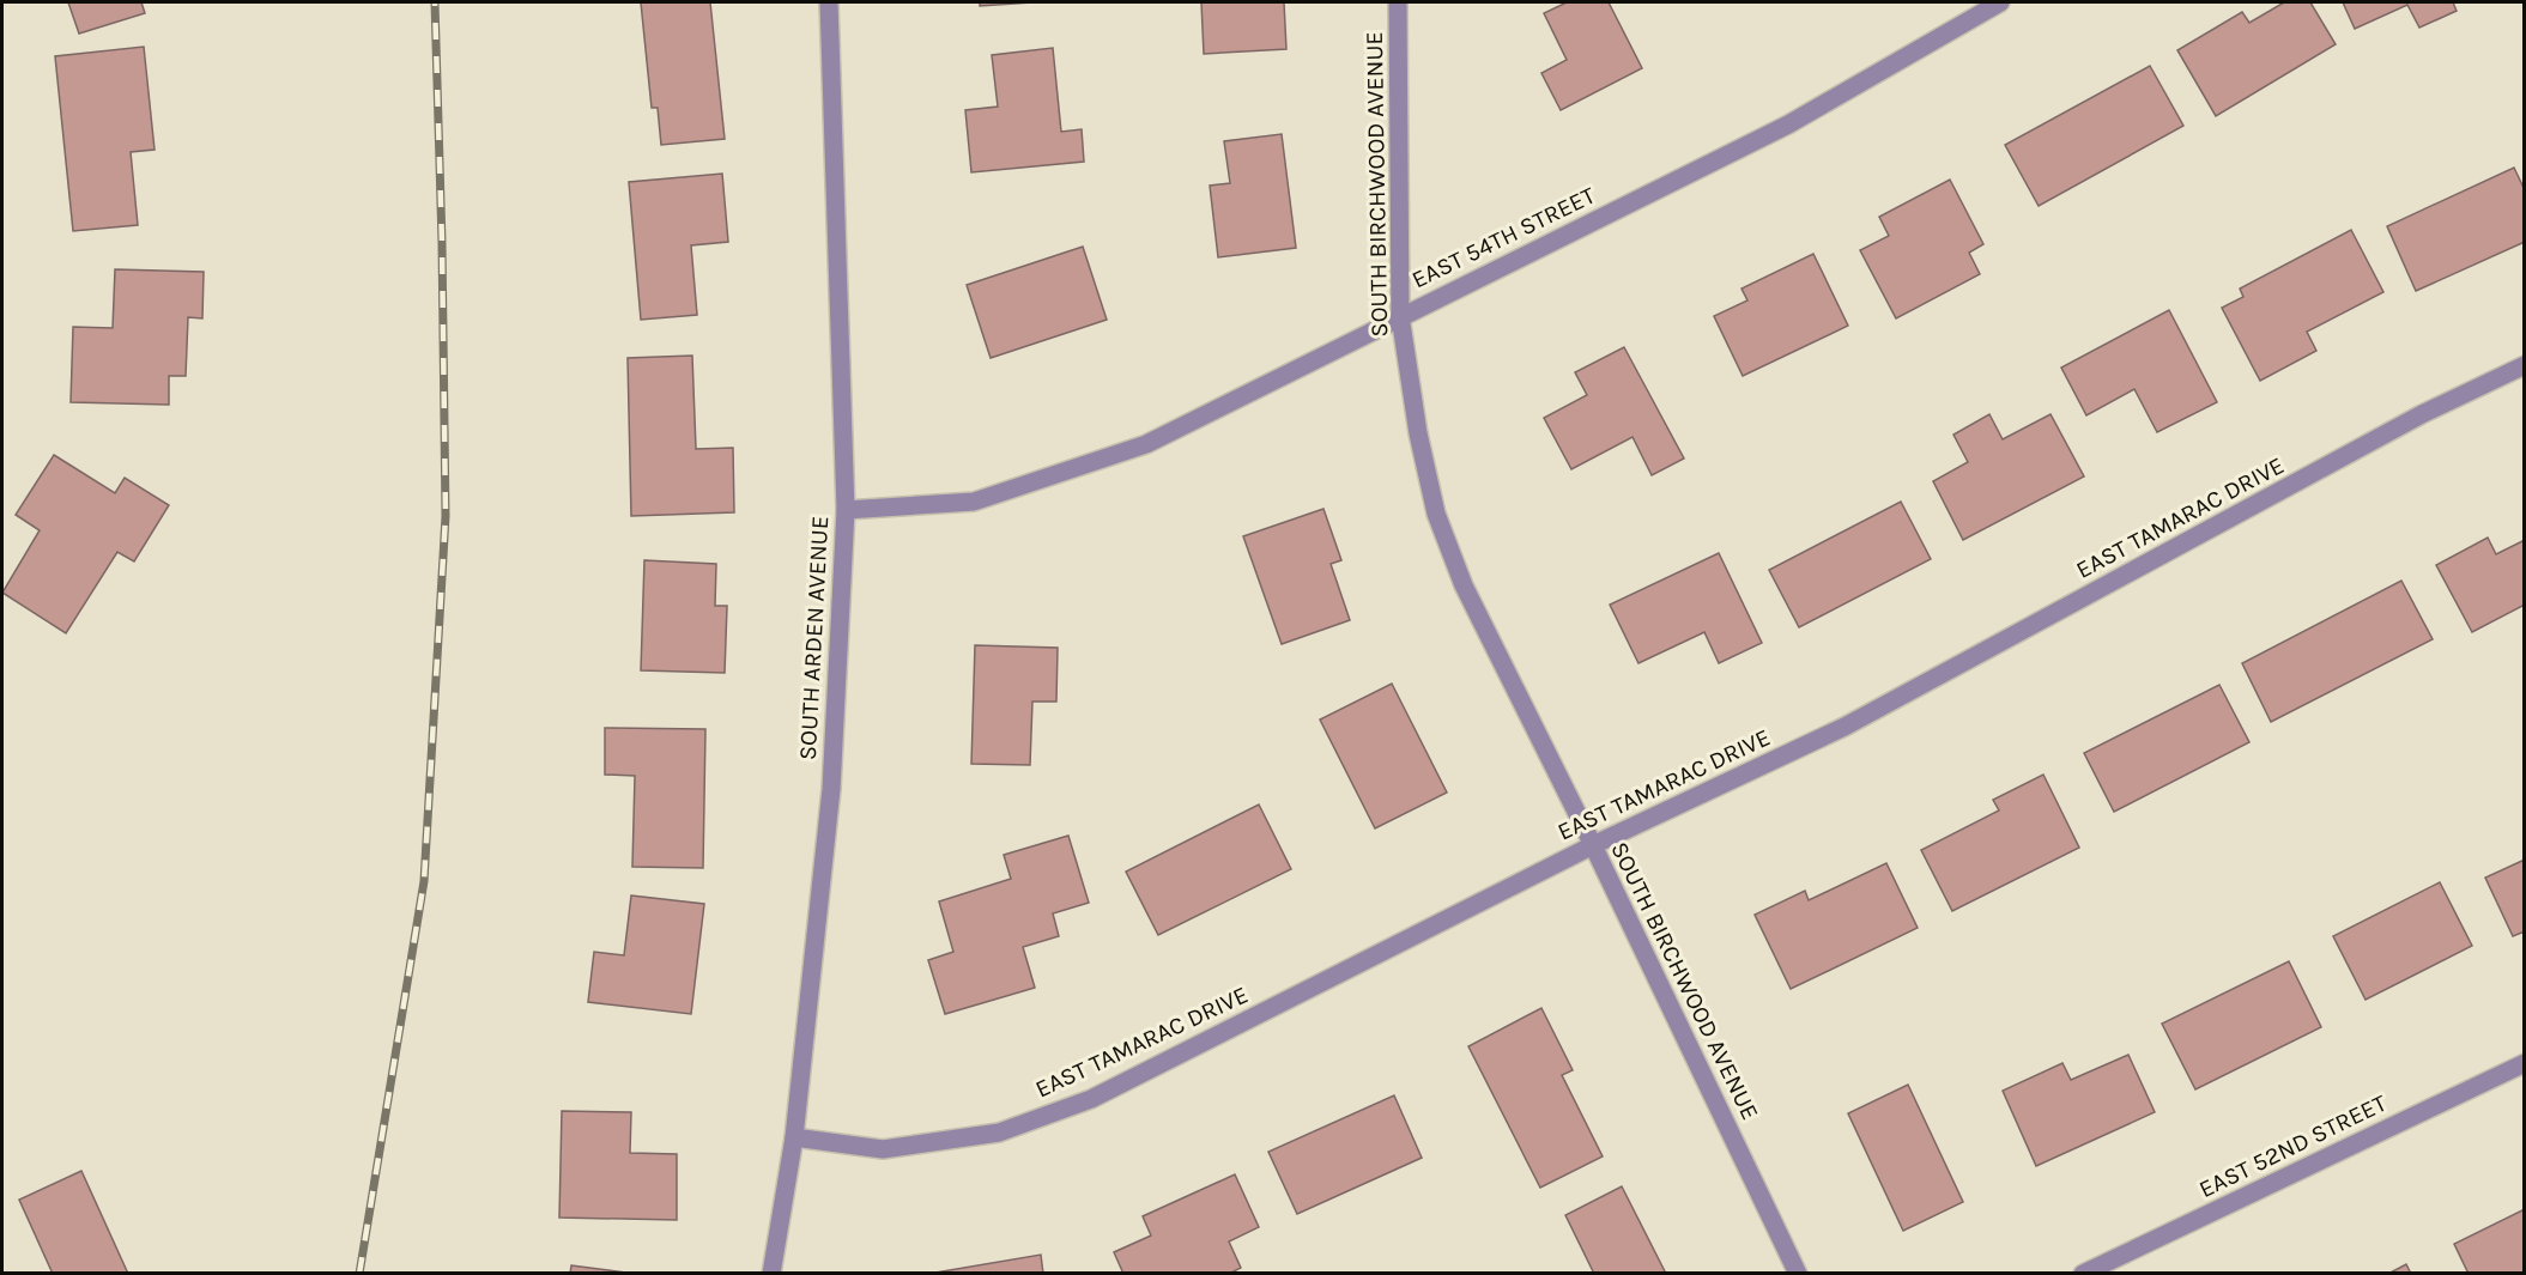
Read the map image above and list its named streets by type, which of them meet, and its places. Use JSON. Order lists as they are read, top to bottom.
{
  "streets": {
    "street": [
      "SOUTH BIRCHWOOD AVENUE",
      "EAST 54TH STREET",
      "EAST TAMARAC DRIVE",
      "SOUTH ARDEN AVENUE",
      "EAST 52ND STREET"
    ]
  },
  "crossings": [
    ["SOUTH BIRCHWOOD AVENUE", "EAST 54TH STREET"],
    ["SOUTH BIRCHWOOD AVENUE", "EAST TAMARAC DRIVE"],
    ["EAST 54TH STREET", "SOUTH ARDEN AVENUE"],
    ["EAST TAMARAC DRIVE", "SOUTH ARDEN AVENUE"]
  ]
}
